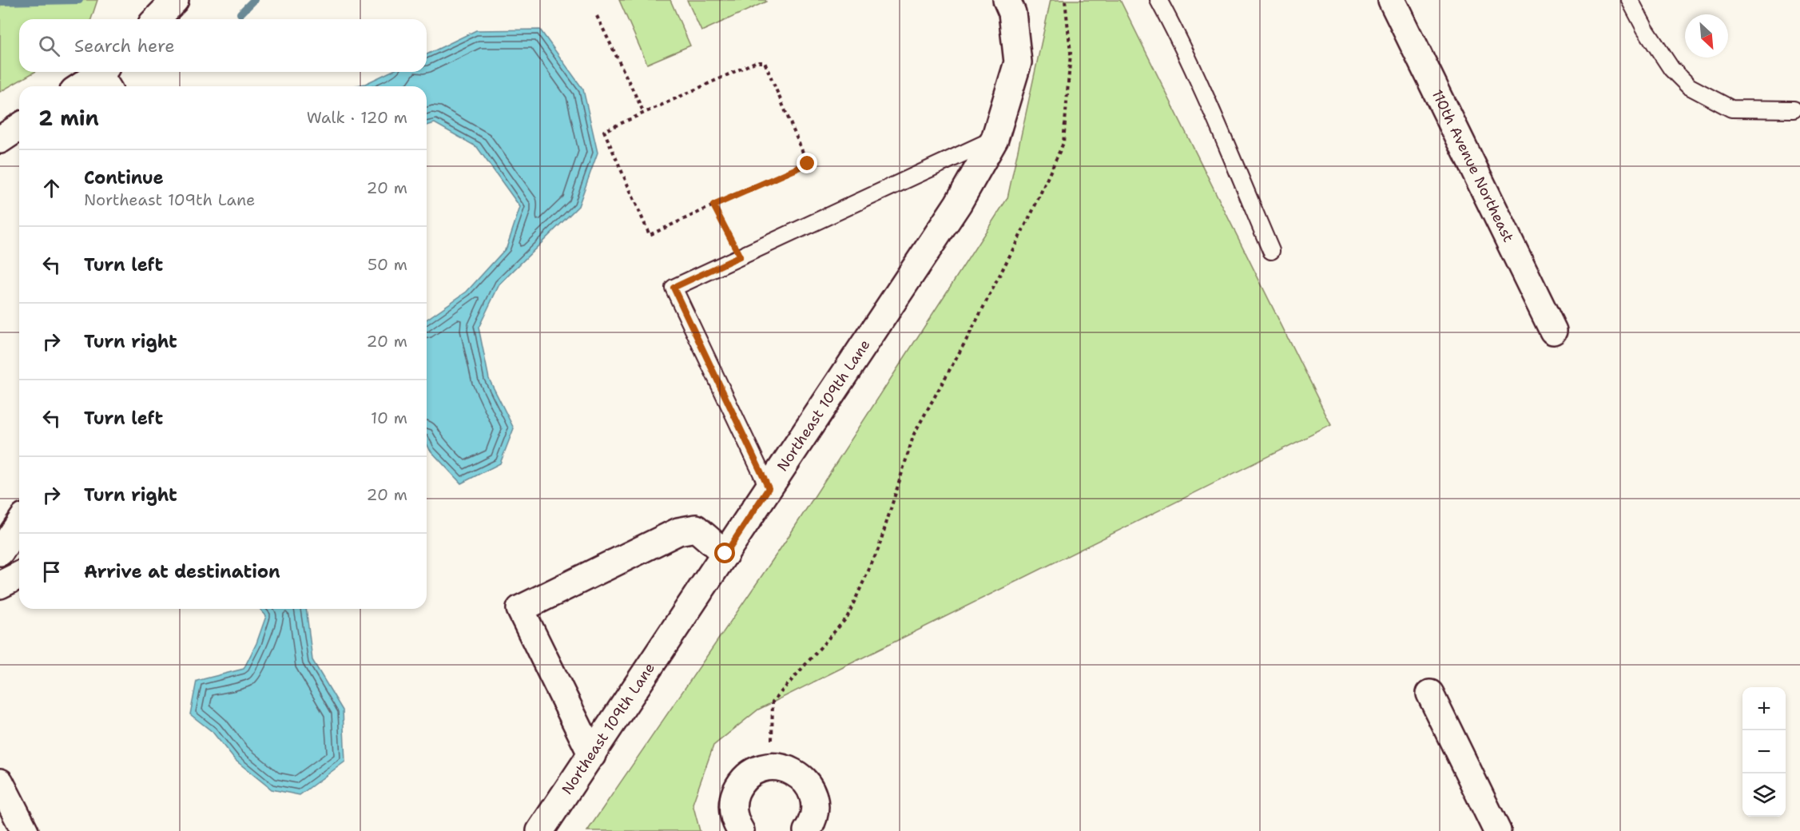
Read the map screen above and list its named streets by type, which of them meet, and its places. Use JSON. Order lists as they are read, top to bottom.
{
  "streets": {
    "street": ["110th Avenue Northeast", "Northeast 109th Lane"]
  },
  "north": "bottom right",
  "page": {
    "search": "Search here",
    "heading": ["2 min", "Walk · 120 m"],
    "list": [
      ["Continue", "Northeast 109th Lane", "20 m"],
      ["Turn left", "50 m"],
      ["Turn right", "20 m"],
      ["Turn left", "10 m"],
      ["Turn right", "20 m"],
      "Arrive at destination"
    ],
    "map_buttons": ["+", "−"]
  }
}
